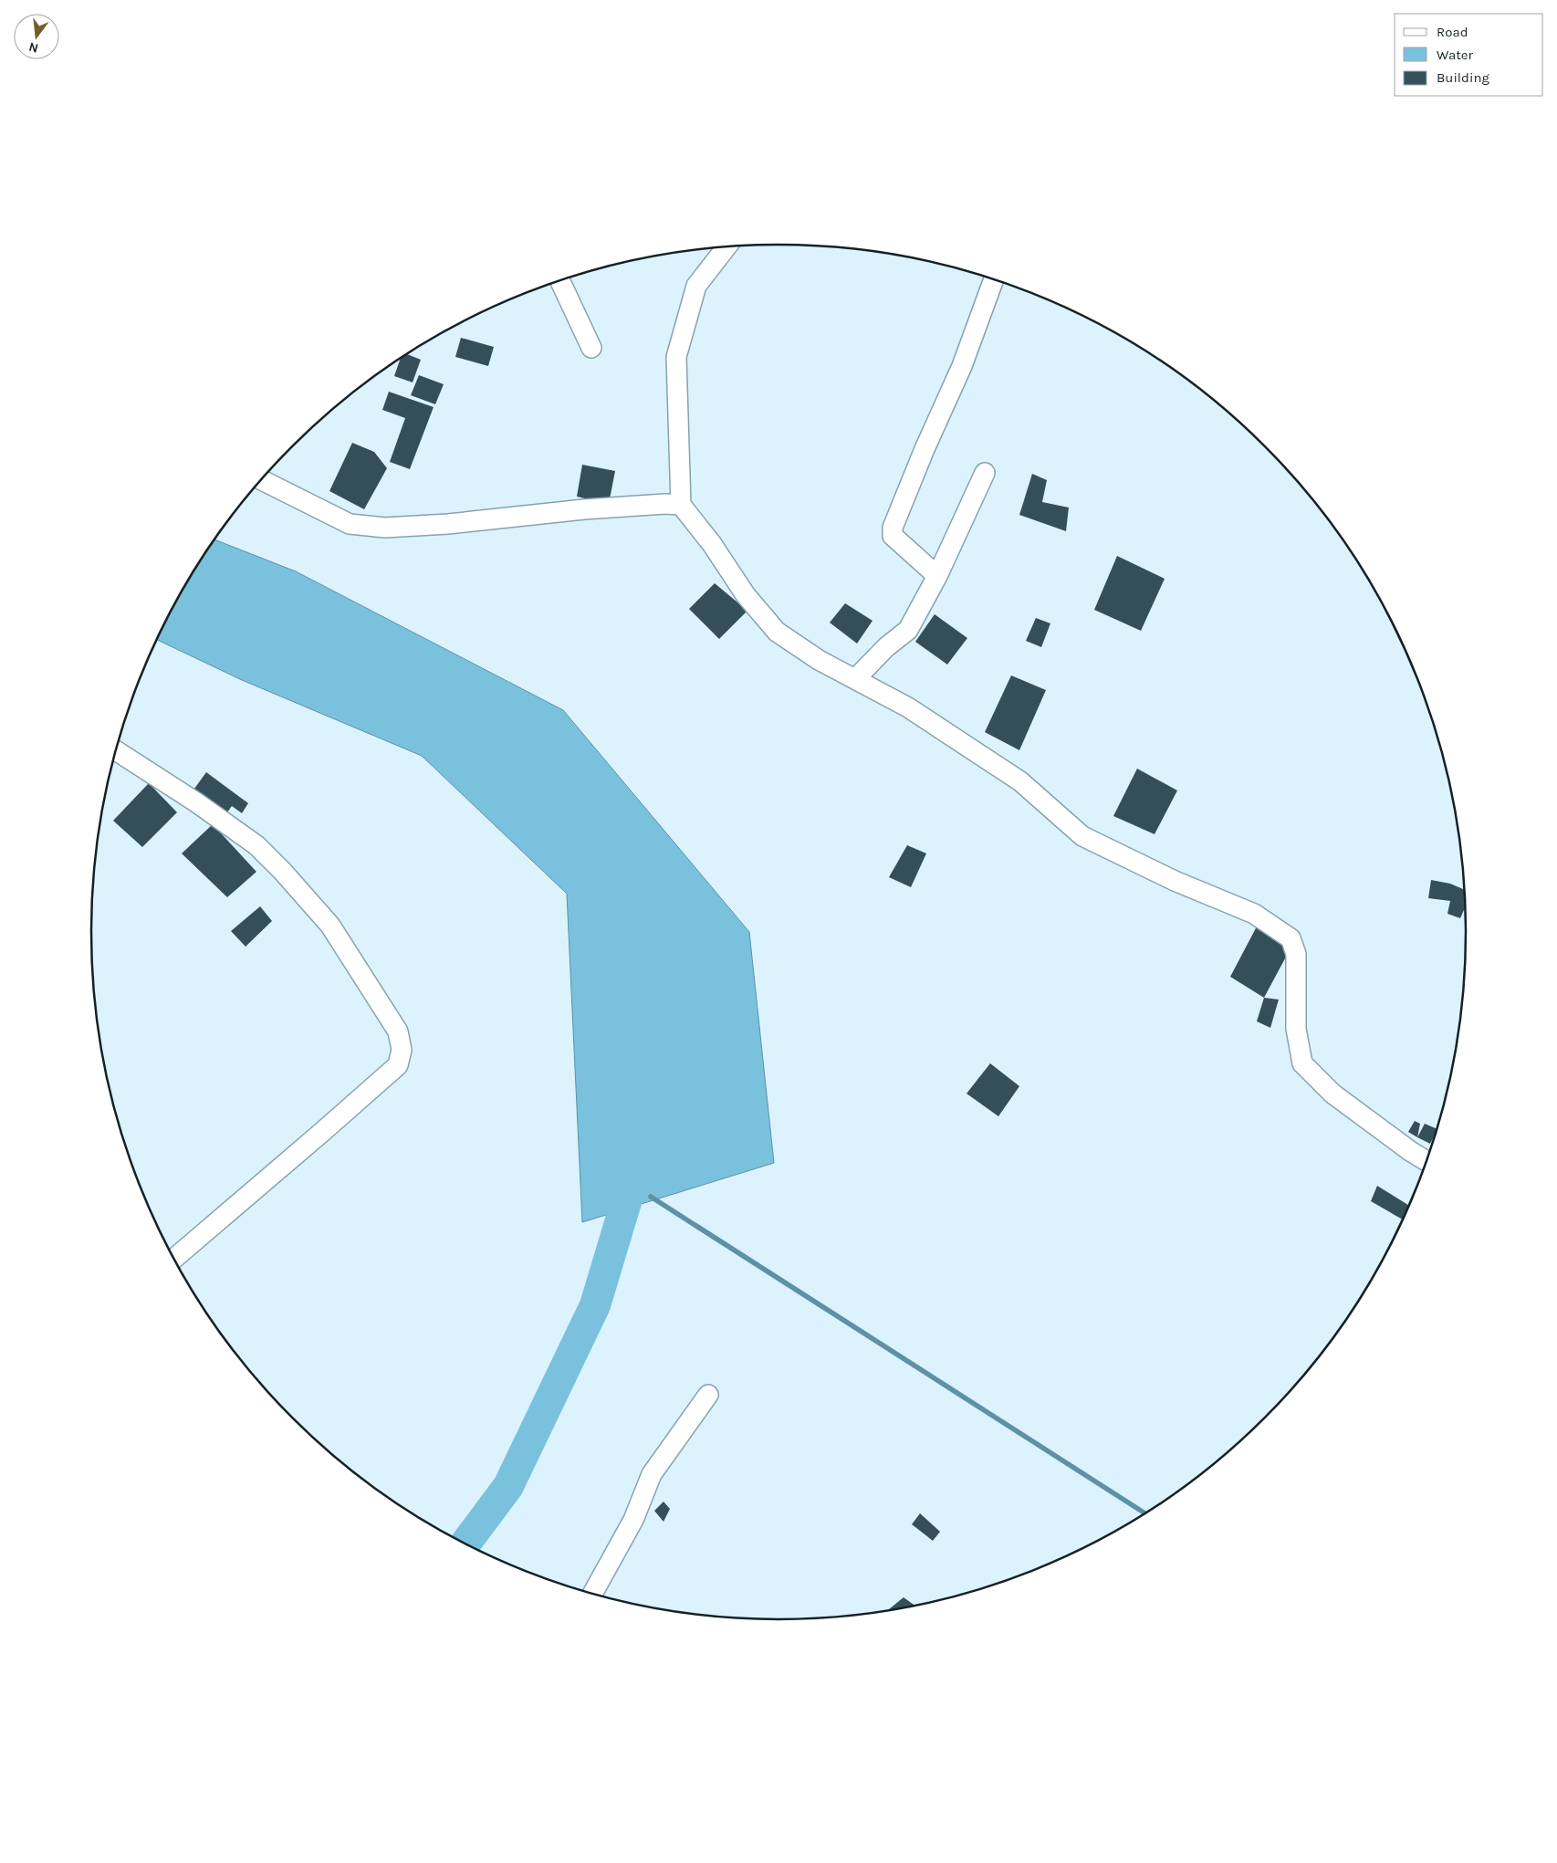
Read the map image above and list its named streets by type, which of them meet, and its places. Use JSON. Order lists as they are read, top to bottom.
{
  "legend": ["Road", "Water", "Building"],
  "north": "bottom"
}
